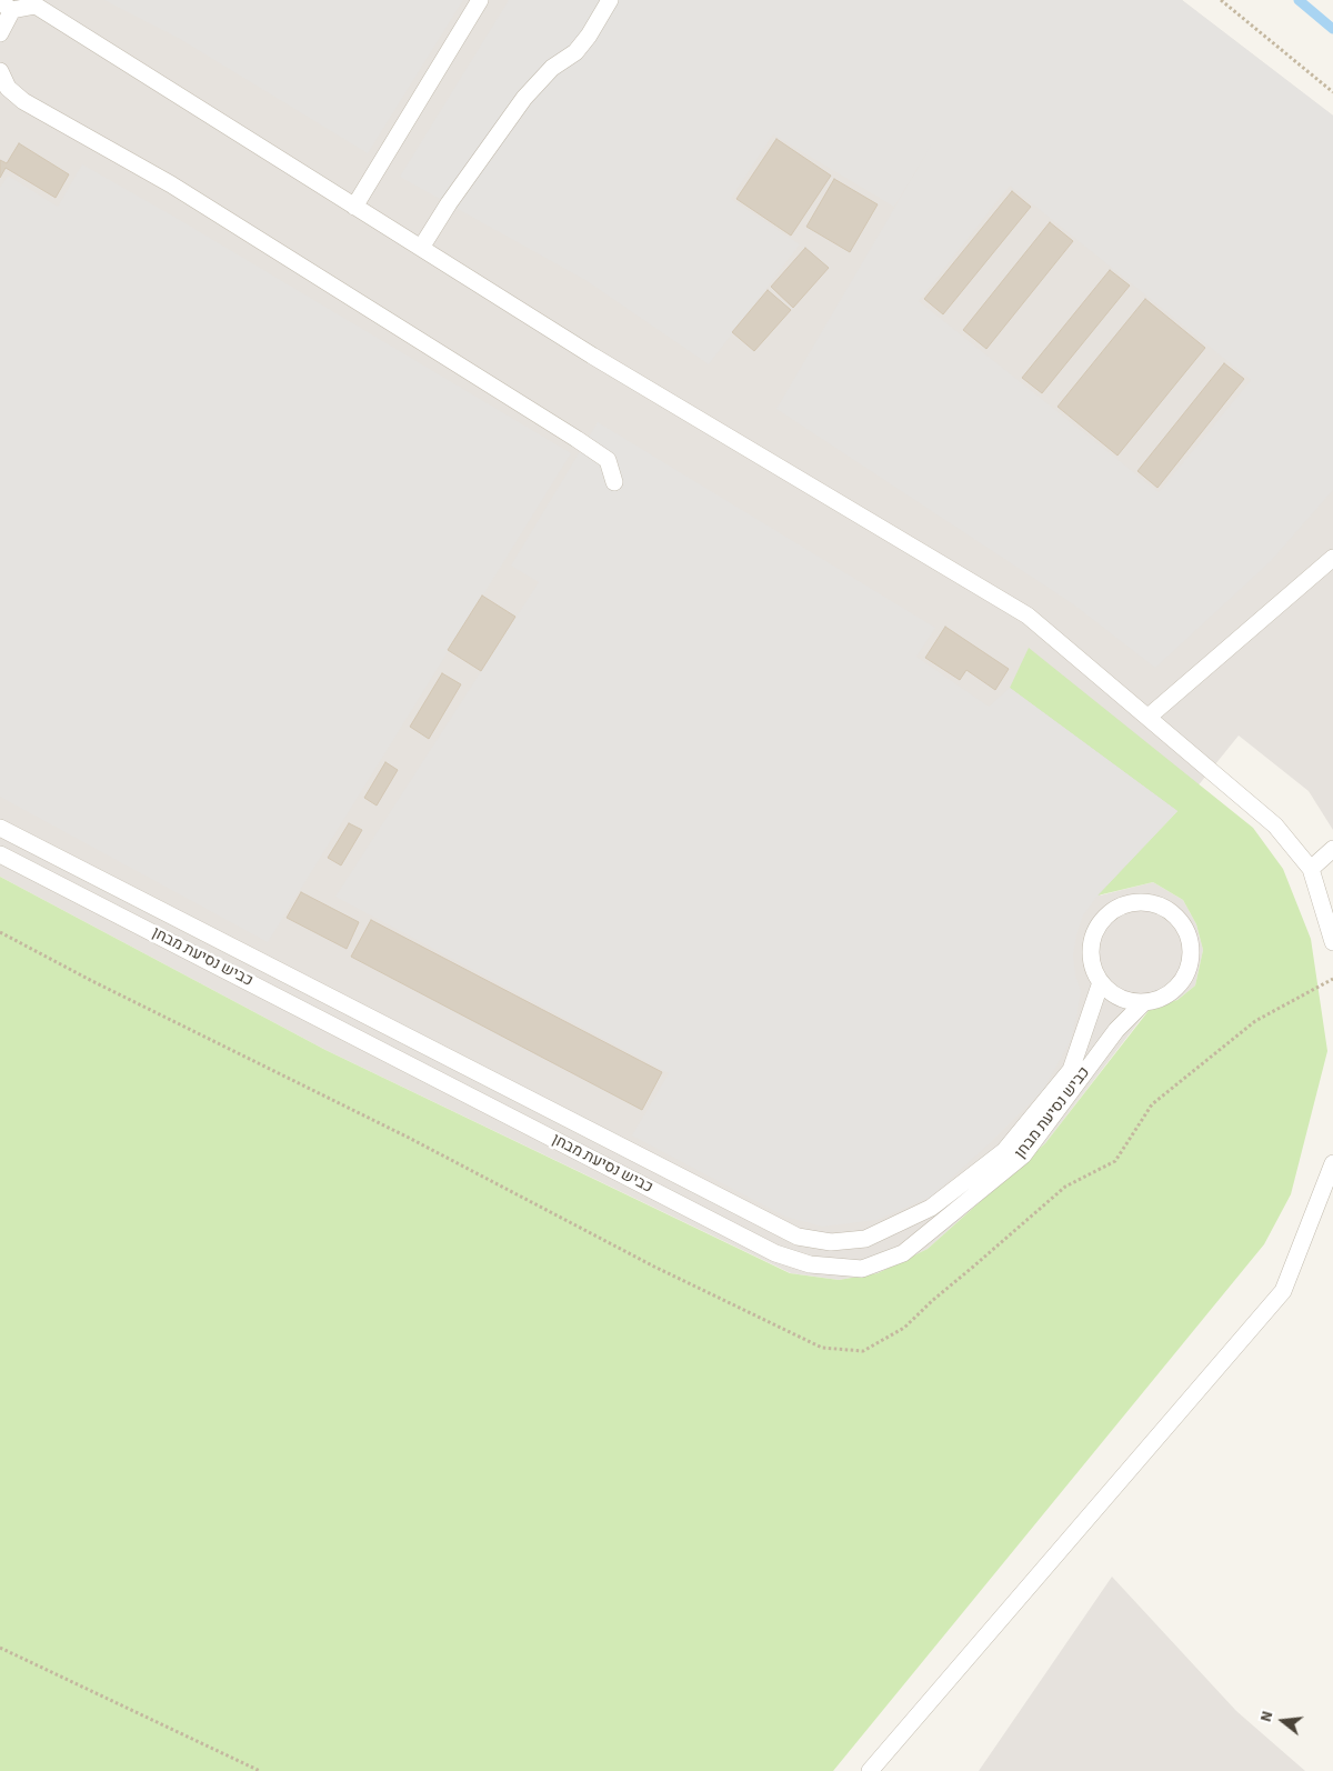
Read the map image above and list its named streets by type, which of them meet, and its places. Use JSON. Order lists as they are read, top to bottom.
{
  "streets": {
    "lane": ["כביש נסיעת מבחן"]
  },
  "north": "left"
}
